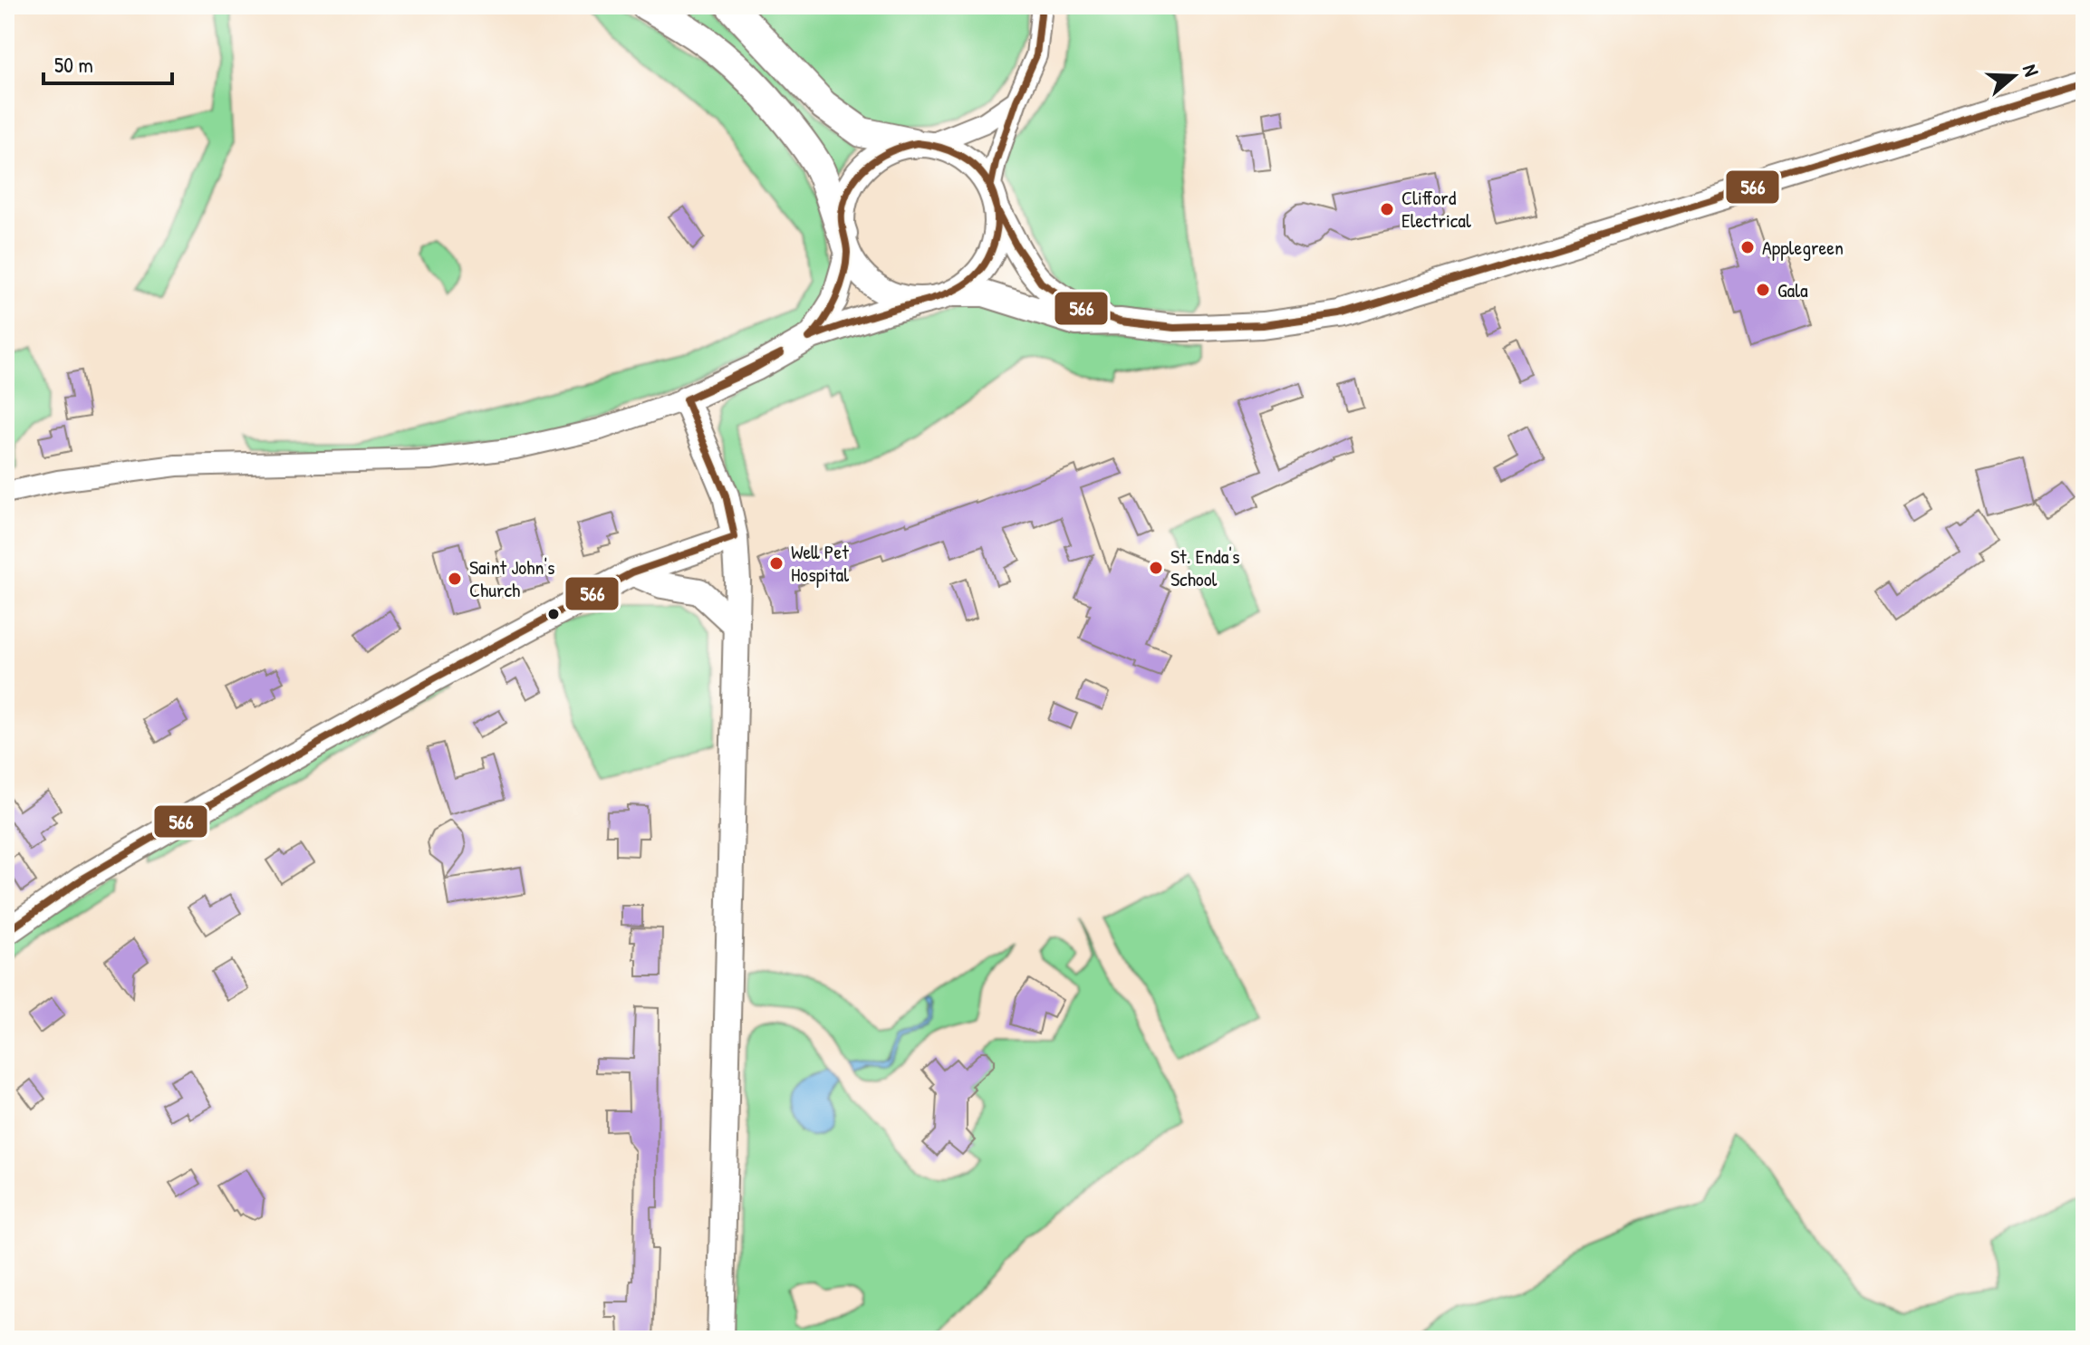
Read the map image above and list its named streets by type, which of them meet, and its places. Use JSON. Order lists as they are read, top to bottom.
{
  "places": [
    "Clifford Electrical",
    "Applegreen",
    "Gala",
    "Well Pet Hospital",
    "St. Enda's School",
    "Saint John's Church"
  ],
  "lines": ["transit line 566"],
  "scale_bar": "50 m",
  "north": "right"
}
